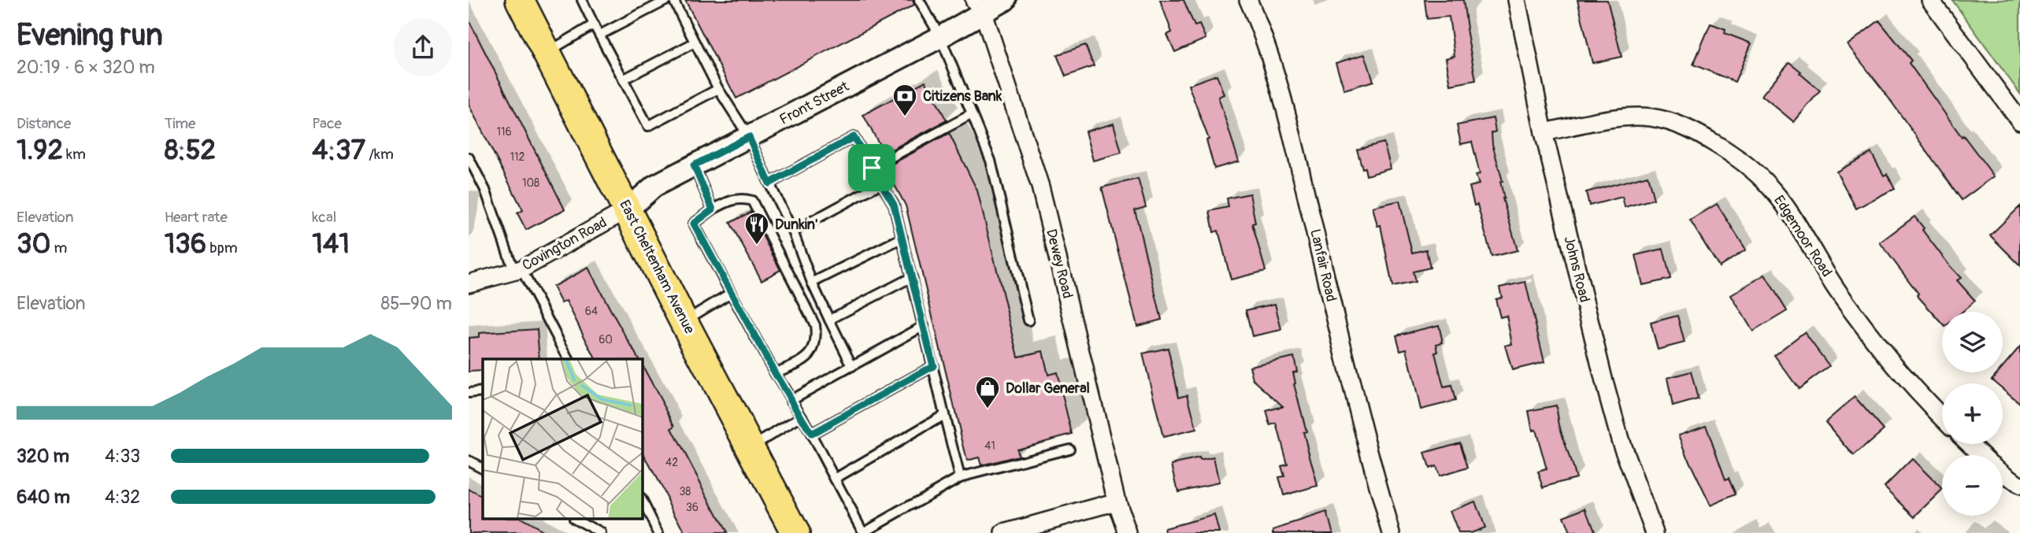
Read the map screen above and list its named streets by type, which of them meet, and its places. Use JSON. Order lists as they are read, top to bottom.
{
  "streets": {
    "highway": ["East Cheltenham Avenue"],
    "street": [
      "Front Street",
      "Edgemoor Road",
      "Covington Road",
      "Dewey Road",
      "Lanfair Road",
      "Johns Road"
    ]
  },
  "crossings": [
    ["Front Street", "Covington Road"],
    ["Front Street", "Dewey Road"],
    ["Front Street", "East Cheltenham Avenue"],
    ["Edgemoor Road", "Johns Road"],
    ["Covington Road", "East Cheltenham Avenue"]
  ],
  "places": {
    "bank": ["Citizens Bank"],
    "restaurant": ["Dunkin'"],
    "shop": ["Dollar General"]
  },
  "house_numbers": [
    "116",
    "112",
    "108",
    "64",
    "60",
    "41",
    "42",
    "38",
    "36"
  ],
  "page": {
    "heading": ["Evening run", "20:19 · 6 × 320 m"],
    "stats": [
      ["Distance", "1.92 km"],
      ["Time", "8:52"],
      ["Pace", "4:37 /km"],
      ["Elevation", "30 m"],
      ["Heart rate", "136 bpm"],
      ["kcal", "141"]
    ],
    "chart": ["Elevation", "85–90 m"],
    "map_buttons": ["+", "−"],
    "list": [
      {
        "name": "320 m",
        "note": "4:33"
      },
      {
        "name": "640 m",
        "note": "4:32"
      }
    ]
  }
}
